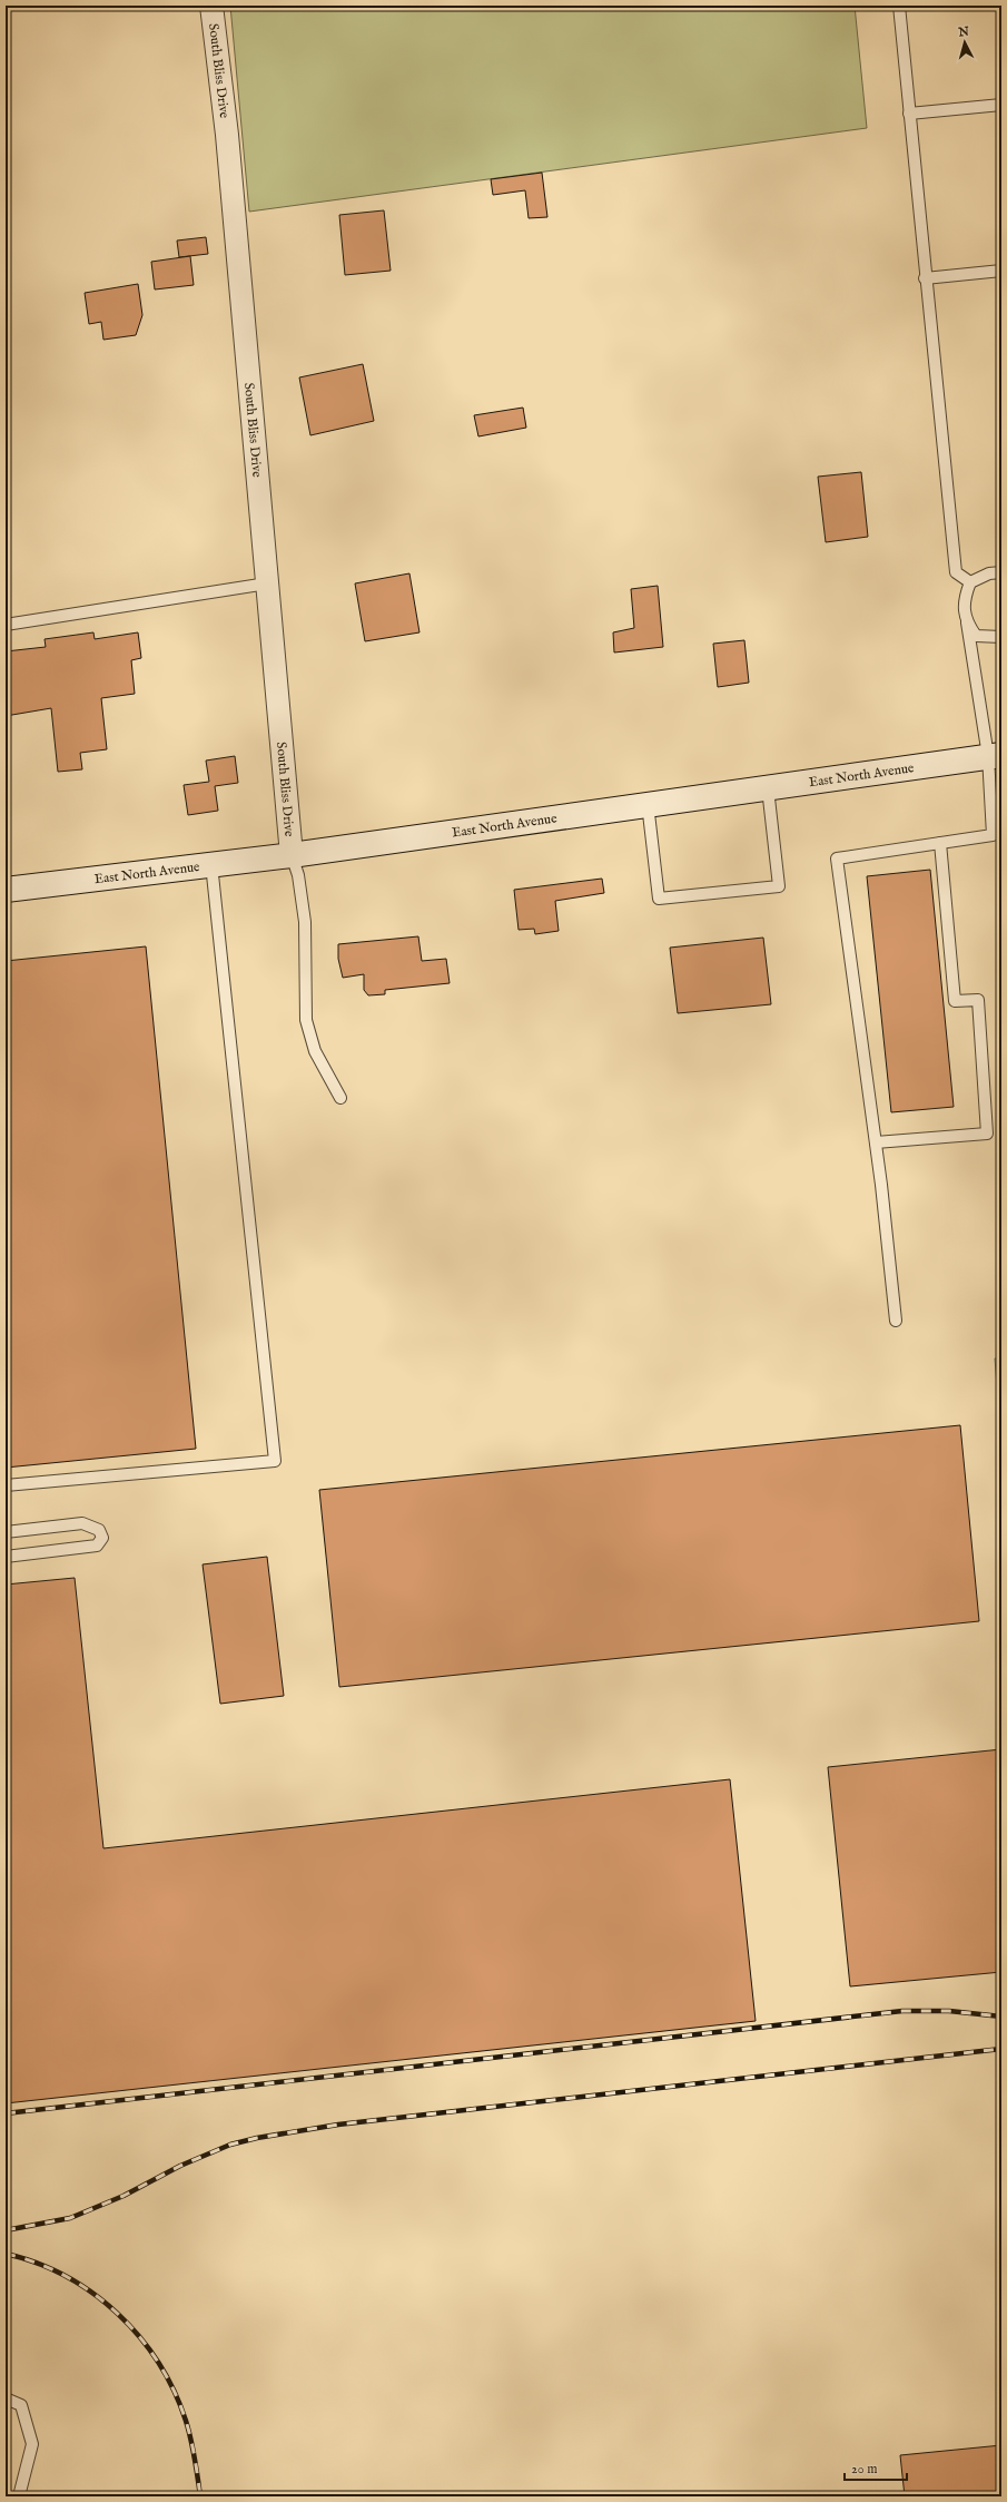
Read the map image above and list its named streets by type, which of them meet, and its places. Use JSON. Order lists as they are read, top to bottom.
{
  "streets": {
    "street": ["South Bliss Drive", "East North Avenue"]
  },
  "crossings": [
    ["South Bliss Drive", "East North Avenue"]
  ],
  "scale_bar": "20 m",
  "north": "top"
}
